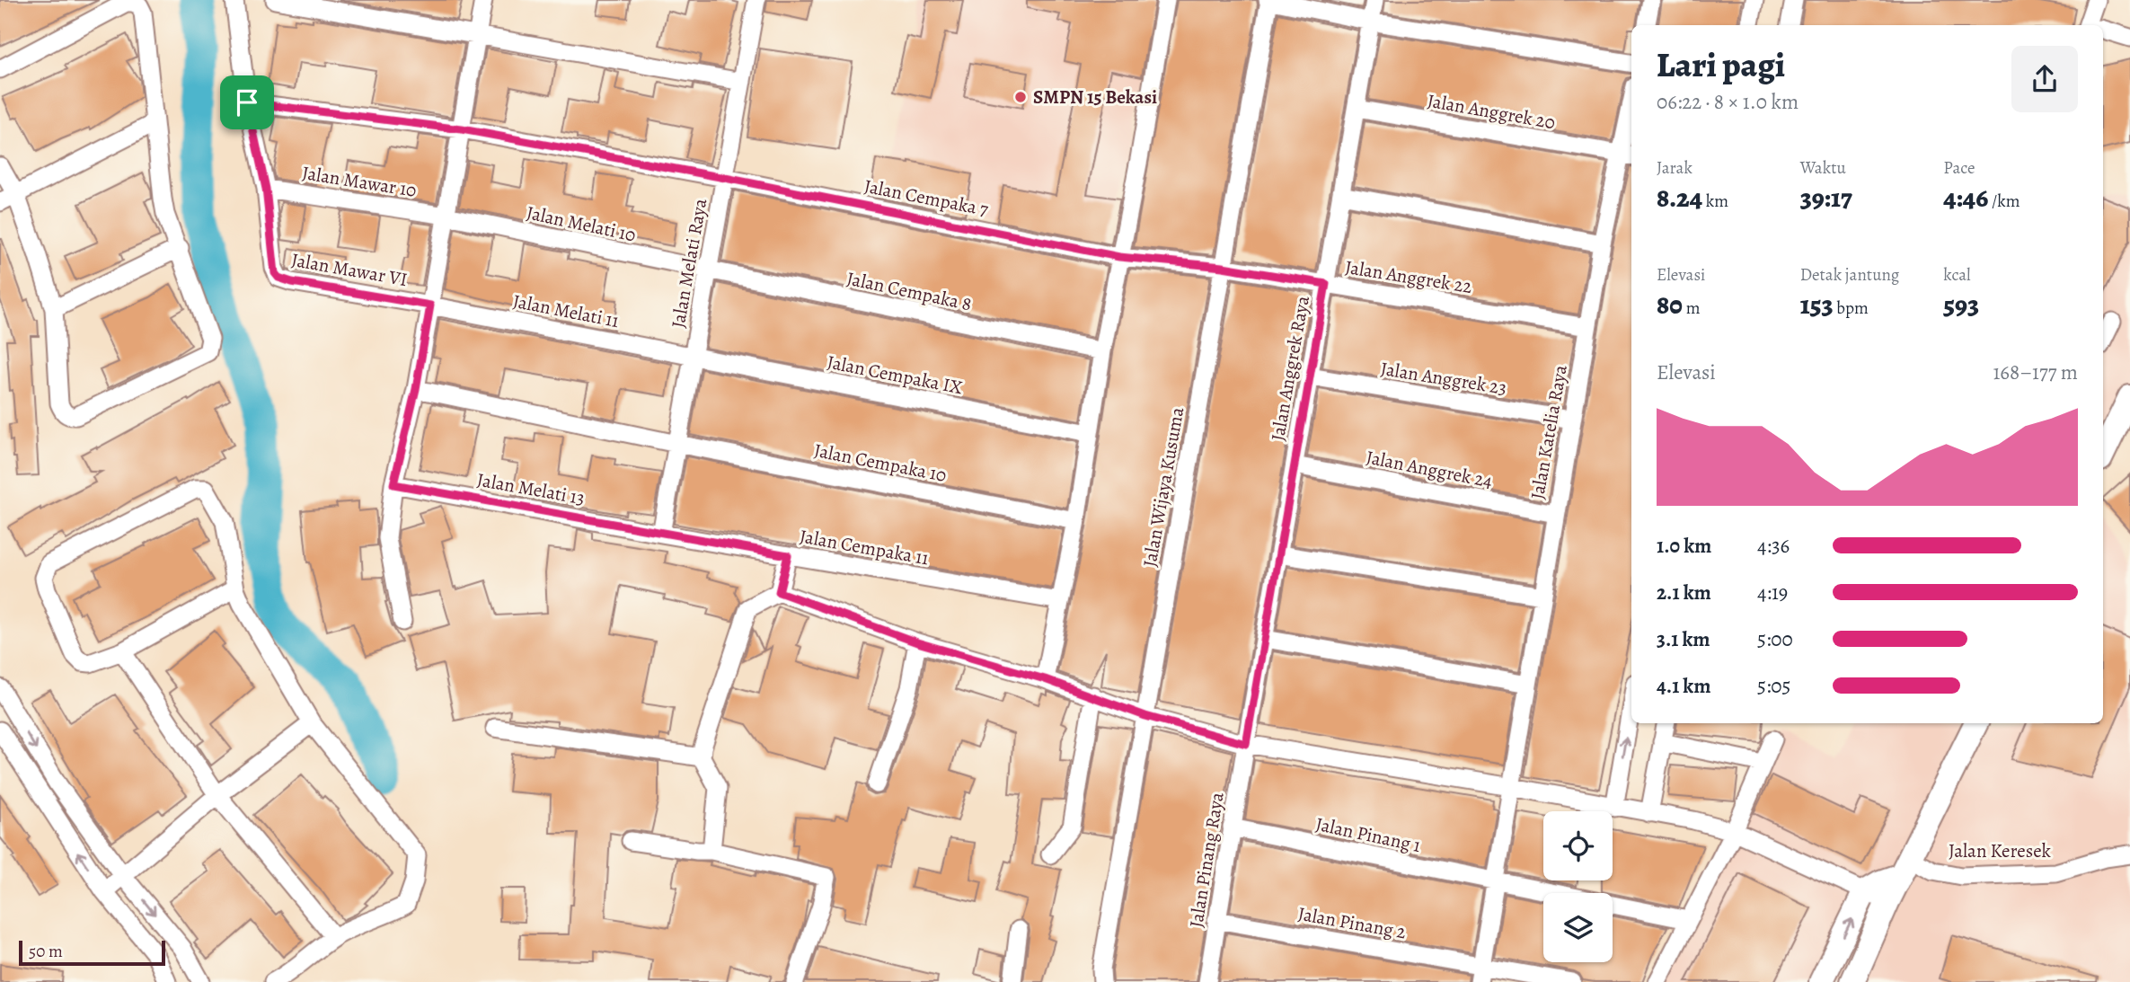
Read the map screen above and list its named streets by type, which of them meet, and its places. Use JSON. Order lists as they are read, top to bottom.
{
  "streets": {
    "street": [
      "Jalan Anggrek 20",
      "Jalan Mawar 10",
      "Jalan Cempaka 7",
      "Jalan Melati 10",
      "Jalan Melati Raya",
      "Jalan Mawar VI",
      "Jalan Anggrek 22",
      "Jalan Cempaka 8",
      "Jalan Melati 11",
      "Jalan Anggrek Raya",
      "Jalan Cempaka IX",
      "Jalan Anggrek 23",
      "Jalan Katelia Raya",
      "Jalan Cempaka 10",
      "Jalan Anggrek 24",
      "Jalan Wijaya Kusuma",
      "Jalan Melati 13",
      "Jalan Cempaka 11",
      "Jalan Pinang 1",
      "Jalan Keresek",
      "Jalan Pinang Raya",
      "Jalan Pinang 2"
    ]
  },
  "crossings": [
    ["Jalan Anggrek 20", "Jalan Anggrek Raya"],
    ["Jalan Anggrek 20", "Jalan Katelia Raya"],
    ["Jalan Mawar 10", "Jalan Melati 10"],
    ["Jalan Mawar 10", "Jalan Mawar VI"],
    ["Jalan Cempaka 7", "Jalan Melati Raya"],
    ["Jalan Cempaka 7", "Jalan Mawar VI"],
    ["Jalan Cempaka 7", "Jalan Anggrek 22"],
    ["Jalan Cempaka 7", "Jalan Wijaya Kusuma"],
    ["Jalan Melati 10", "Jalan Melati Raya"],
    ["Jalan Melati 10", "Jalan Cempaka 8"],
    ["Jalan Melati Raya", "Jalan Cempaka 8"],
    ["Jalan Melati Raya", "Jalan Melati 11"],
    ["Jalan Melati Raya", "Jalan Cempaka IX"],
    ["Jalan Melati Raya", "Jalan Cempaka 10"],
    ["Jalan Melati Raya", "Jalan Melati 13"],
    ["Jalan Melati Raya", "Jalan Cempaka 11"],
    ["Jalan Mawar VI", "Jalan Melati 11"],
    ["Jalan Anggrek 22", "Jalan Anggrek Raya"],
    ["Jalan Anggrek 22", "Jalan Katelia Raya"],
    ["Jalan Anggrek 22", "Jalan Wijaya Kusuma"],
    ["Jalan Melati 11", "Jalan Cempaka IX"],
    ["Jalan Anggrek Raya", "Jalan Anggrek 23"],
    ["Jalan Anggrek Raya", "Jalan Anggrek 24"],
    ["Jalan Anggrek Raya", "Jalan Pinang Raya"],
    ["Jalan Anggrek 23", "Jalan Katelia Raya"],
    ["Jalan Katelia Raya", "Jalan Anggrek 24"],
    ["Jalan Katelia Raya", "Jalan Pinang 1"],
    ["Jalan Katelia Raya", "Jalan Pinang 2"],
    ["Jalan Melati 13", "Jalan Cempaka 11"],
    ["Jalan Pinang 1", "Jalan Pinang Raya"],
    ["Jalan Pinang Raya", "Jalan Pinang 2"]
  ],
  "places": ["SMPN 15 Bekasi"],
  "scale_bar": "50 m",
  "page": {
    "heading": ["Lari pagi", "06:22 · 8 × 1.0 km"],
    "stats": [
      ["Jarak", "8.24 km"],
      ["Waktu", "39:17"],
      ["Pace", "4:46 /km"],
      ["Elevasi", "80 m"],
      ["Detak jantung", "153 bpm"],
      ["kcal", "593"]
    ],
    "chart": ["Elevasi", "168–177 m"],
    "list": [
      {
        "name": "1.0 km",
        "note": "4:36"
      },
      {
        "name": "2.1 km",
        "note": "4:19"
      },
      {
        "name": "3.1 km",
        "note": "5:00"
      },
      {
        "name": "4.1 km",
        "note": "5:05"
      }
    ],
    "scale": "50 m"
  }
}
